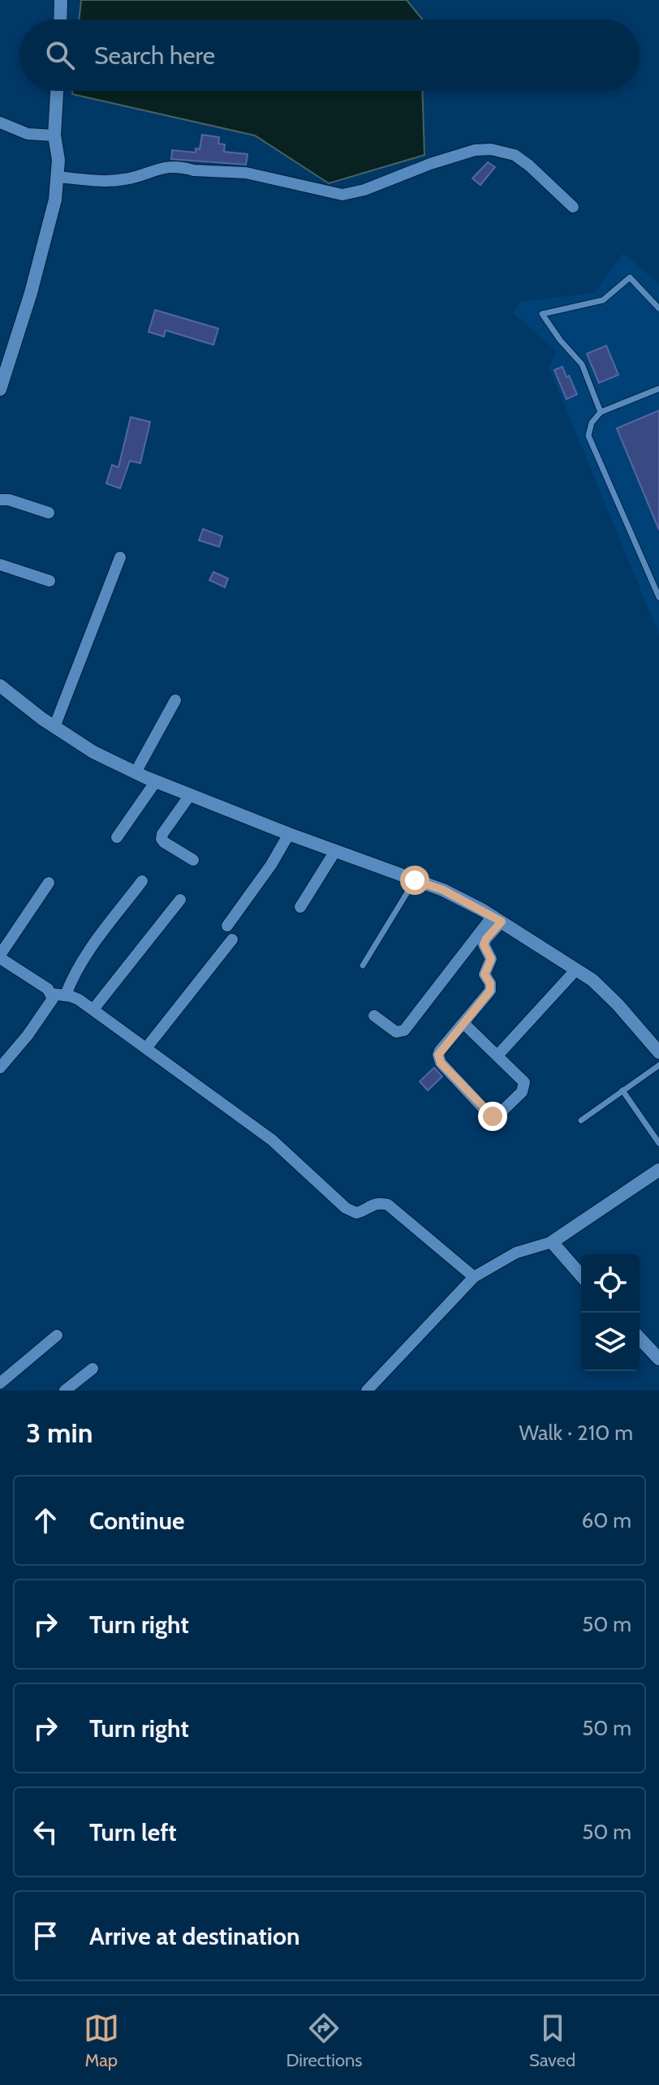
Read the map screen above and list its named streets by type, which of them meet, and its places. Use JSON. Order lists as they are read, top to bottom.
{
  "page": {
    "search": "Search here",
    "heading": ["3 min", "Walk · 210 m"],
    "list": [
      ["Continue", "60 m"],
      ["Turn right", "50 m"],
      ["Turn right", "50 m"],
      ["Turn left", "50 m"],
      "Arrive at destination"
    ],
    "nav": ["Map", "Directions", "Saved"]
  }
}
